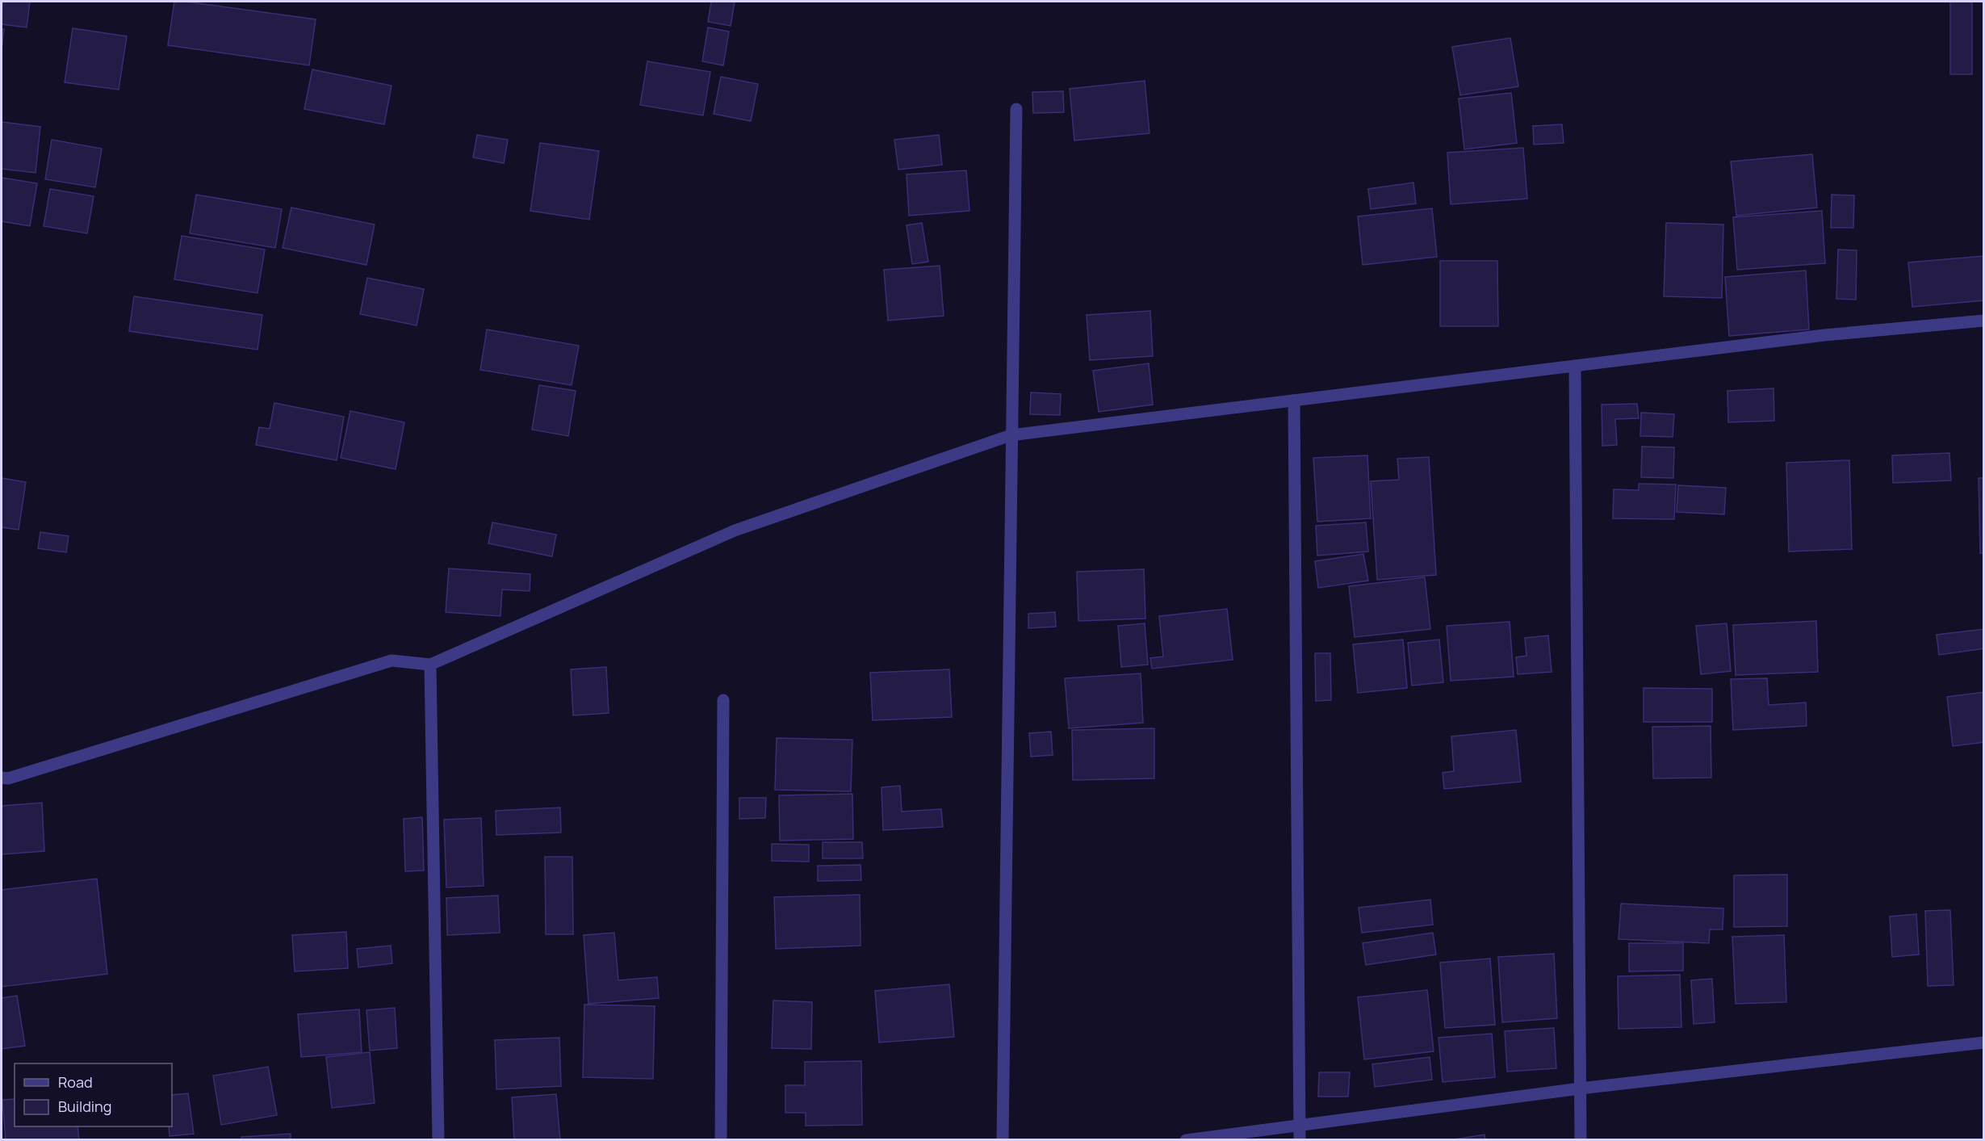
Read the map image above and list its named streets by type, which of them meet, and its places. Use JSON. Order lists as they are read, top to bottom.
{
  "legend": ["Road", "Building"]
}
